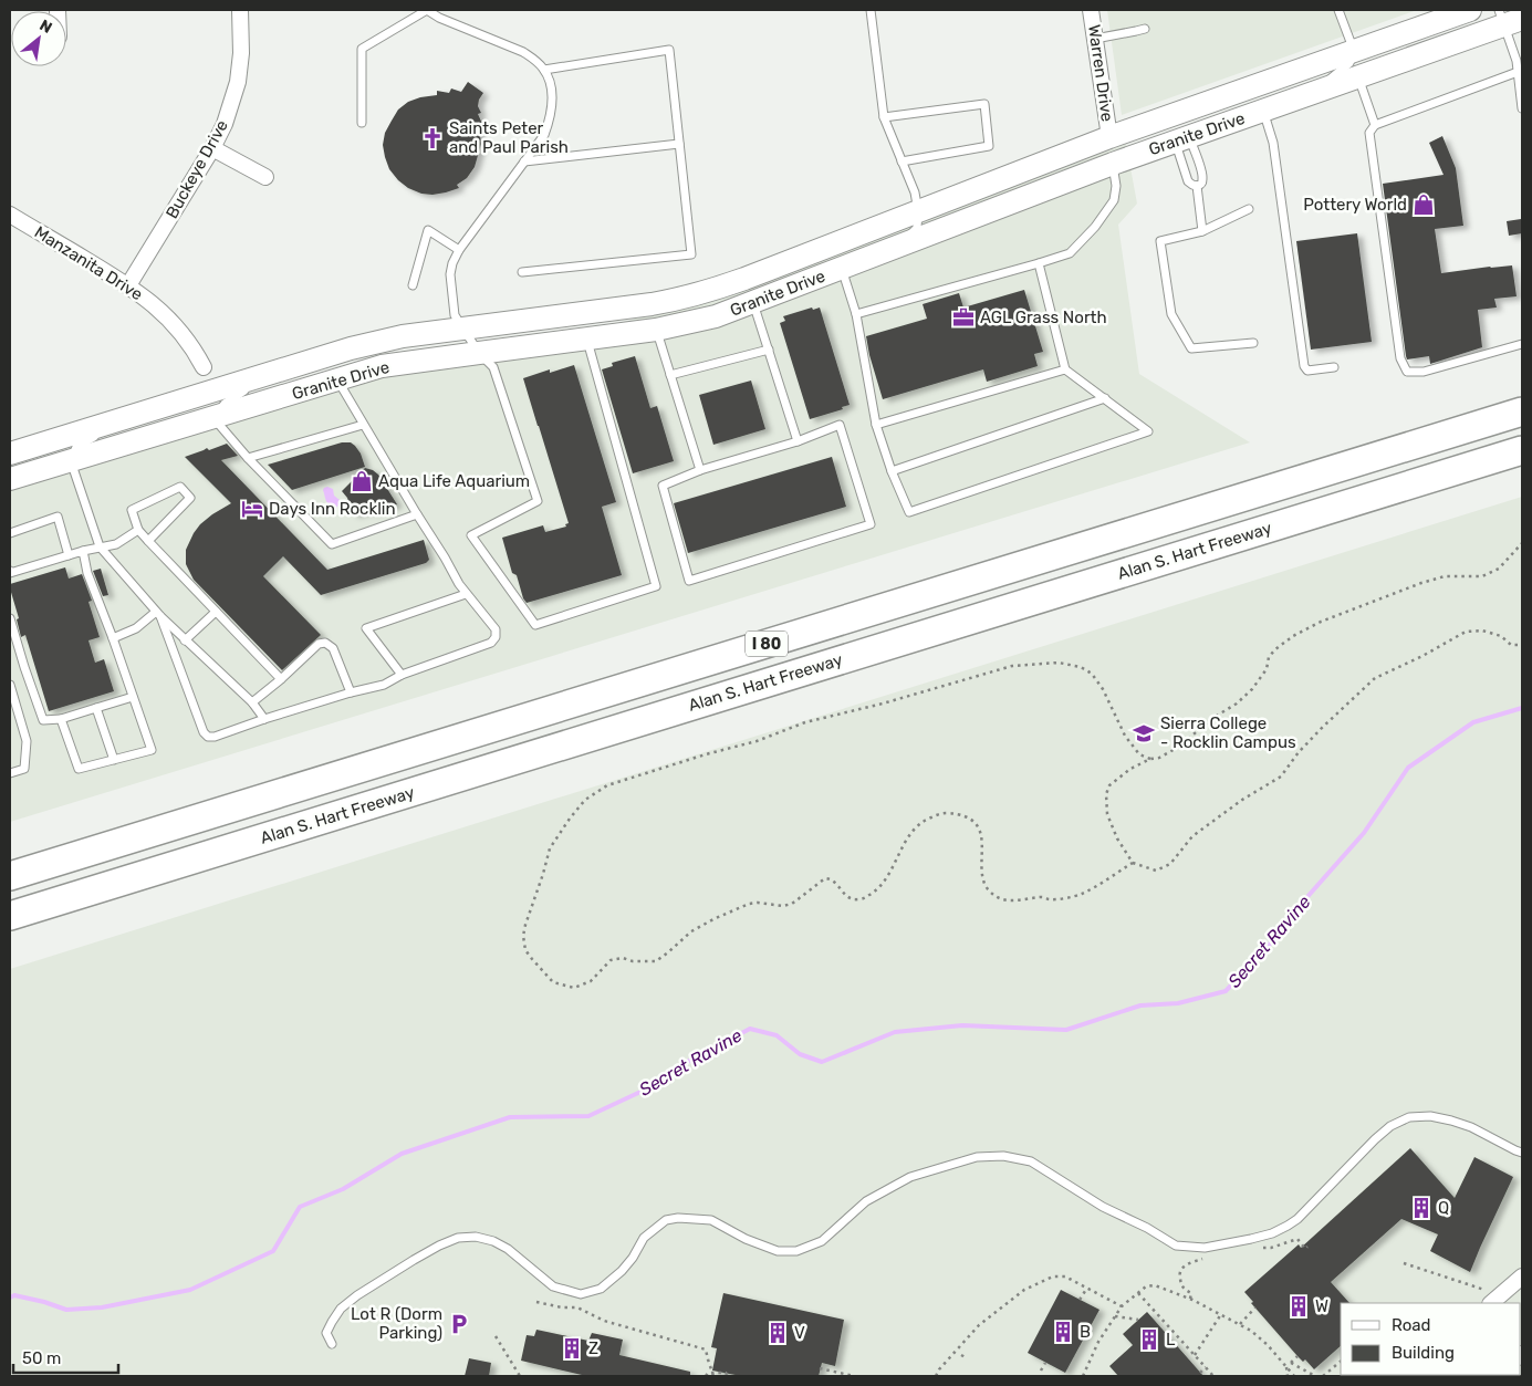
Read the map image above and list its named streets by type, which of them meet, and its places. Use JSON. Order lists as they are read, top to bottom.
{
  "streets": {
    "highway": ["Alan S. Hart Freeway", "I 80"],
    "street": [
      "Warren Drive",
      "Granite Drive",
      "Buckeye Drive",
      "Manzanita Drive"
    ]
  },
  "crossings": [
    ["Warren Drive", "Granite Drive"],
    ["Buckeye Drive", "Manzanita Drive"]
  ],
  "water": ["Secret Ravine"],
  "places": {
    "church": ["Saints Peter and Paul Parish"],
    "shop": ["Pottery World", "Aqua Life Aquarium"],
    "office": ["AGL Grass North"],
    "hotel": ["Days Inn Rocklin"],
    "school or university": ["Sierra College - Rocklin Campus"],
    "building": [
      "Q",
      "W",
      "B",
      "V",
      "L",
      "Z"
    ],
    "parking": ["Lot R (Dorm Parking)"]
  },
  "legend": ["Road", "Building"],
  "scale_bar": "50 m",
  "north": "top right"
}
